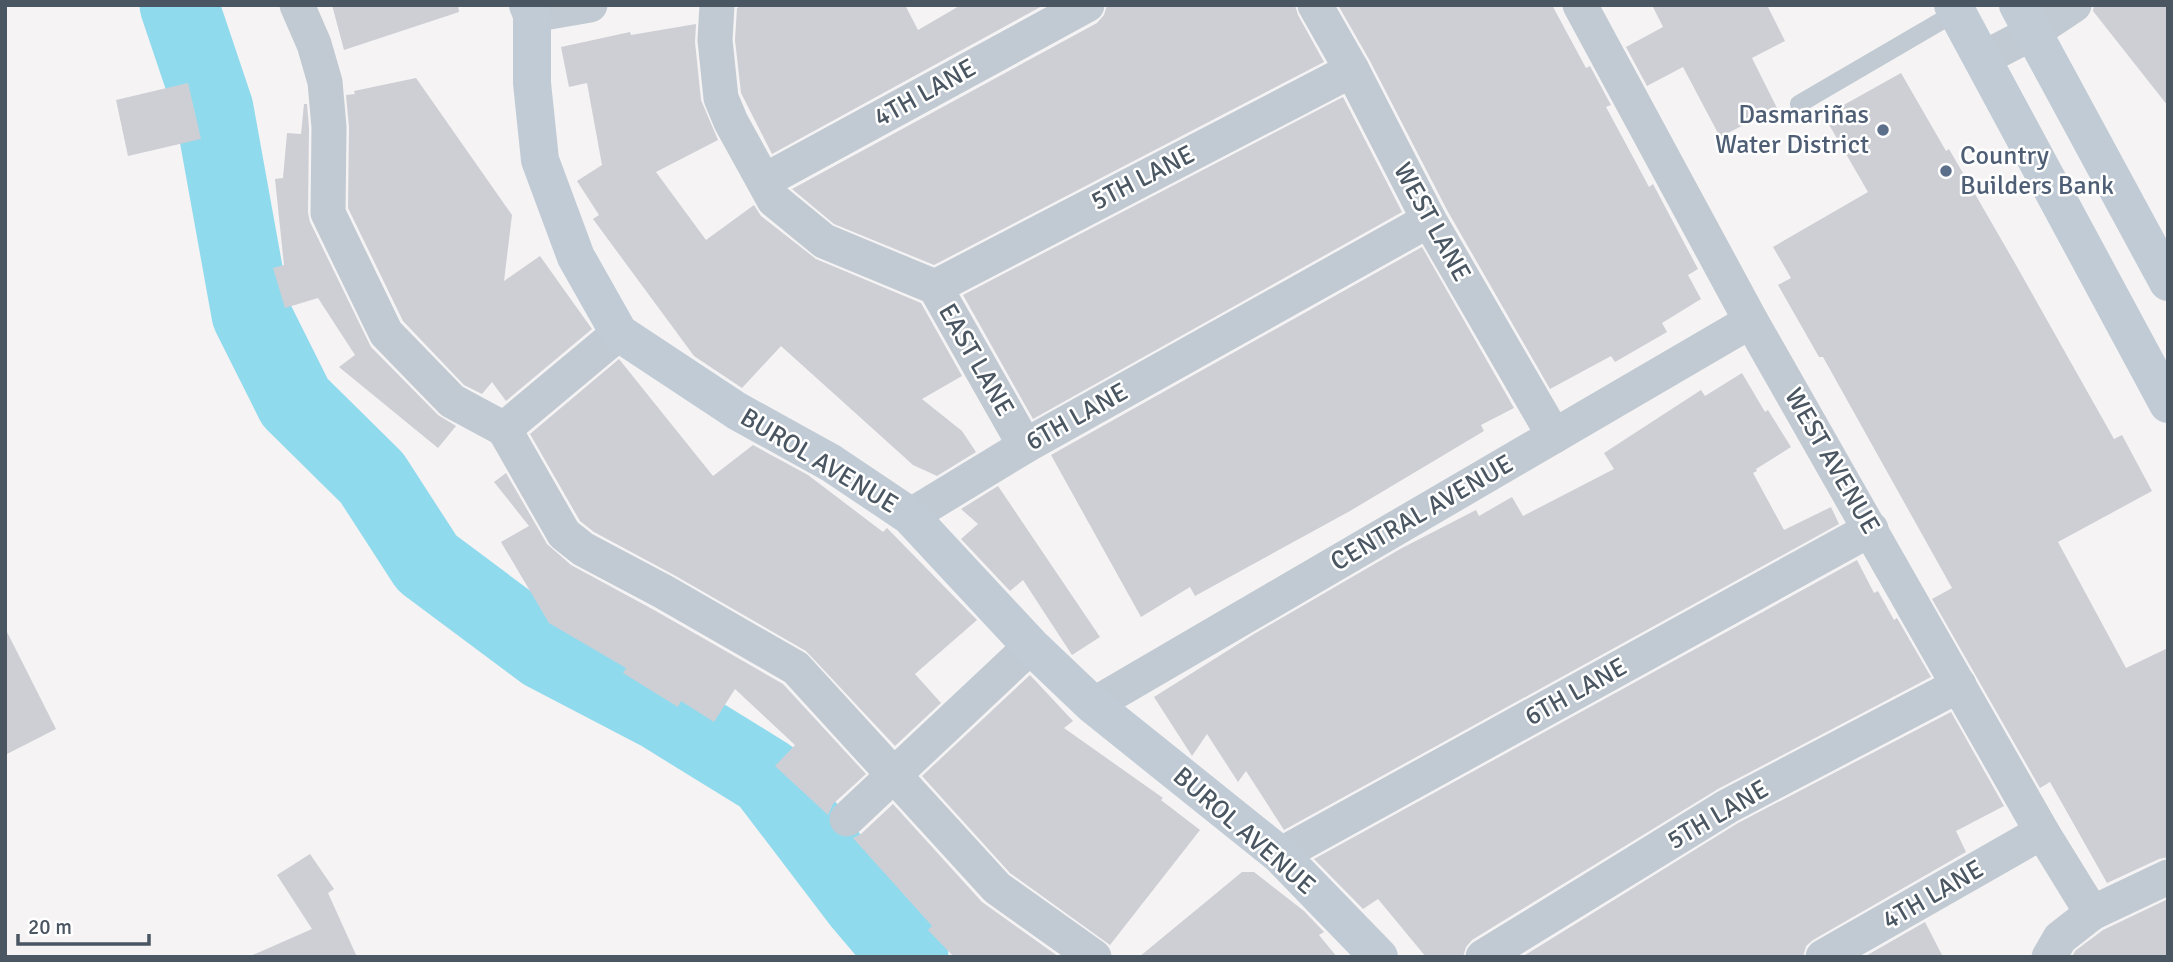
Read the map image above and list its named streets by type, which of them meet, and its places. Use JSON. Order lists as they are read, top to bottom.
{
  "streets": {
    "street": [
      "4TH LANE",
      "5TH LANE",
      "WEST LANE",
      "EAST LANE",
      "6TH LANE",
      "BUROL AVENUE",
      "WEST AVENUE",
      "CENTRAL AVENUE"
    ]
  },
  "crossings": [
    ["4TH LANE", "EAST LANE"],
    ["4TH LANE", "WEST AVENUE"],
    ["5TH LANE", "WEST LANE"],
    ["5TH LANE", "EAST LANE"],
    ["5TH LANE", "WEST AVENUE"],
    ["WEST LANE", "6TH LANE"],
    ["WEST LANE", "CENTRAL AVENUE"],
    ["EAST LANE", "6TH LANE"],
    ["6TH LANE", "BUROL AVENUE"],
    ["6TH LANE", "WEST AVENUE"],
    ["BUROL AVENUE", "CENTRAL AVENUE"],
    ["WEST AVENUE", "CENTRAL AVENUE"]
  ],
  "places": ["Dasmariñas Water District", "Country Builders Bank"],
  "scale_bar": "20 m"
}
